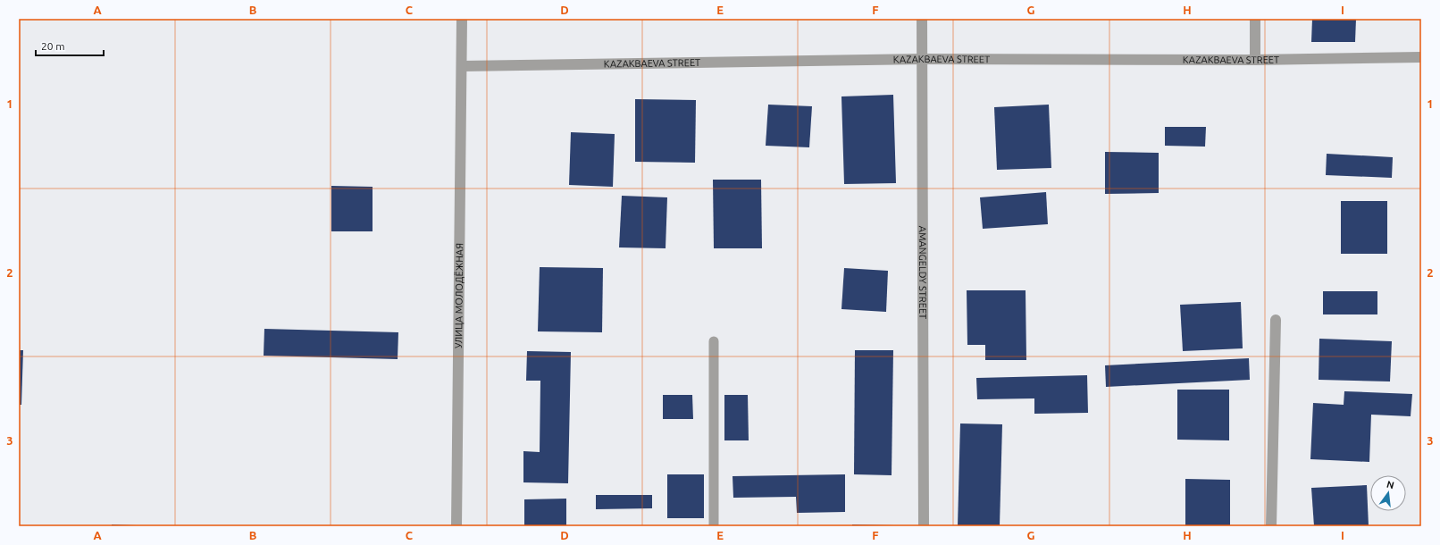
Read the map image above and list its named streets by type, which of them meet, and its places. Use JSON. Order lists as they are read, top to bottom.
{
  "streets": {
    "street": ["KAZAKBAEVA STREET", "AMANGELDY STREET", "УЛИЦА МОЛОДЁЖНАЯ"]
  },
  "crossings": [
    ["KAZAKBAEVA STREET", "AMANGELDY STREET"],
    ["KAZAKBAEVA STREET", "УЛИЦА МОЛОДЁЖНАЯ"]
  ],
  "scale_bar": "20 m",
  "north": "top",
  "grid": {
    "columns": [
      "A",
      "B",
      "C",
      "D",
      "E",
      "F",
      "G",
      "H",
      "I"
    ],
    "rows": ["1", "2", "3"]
  }
}
